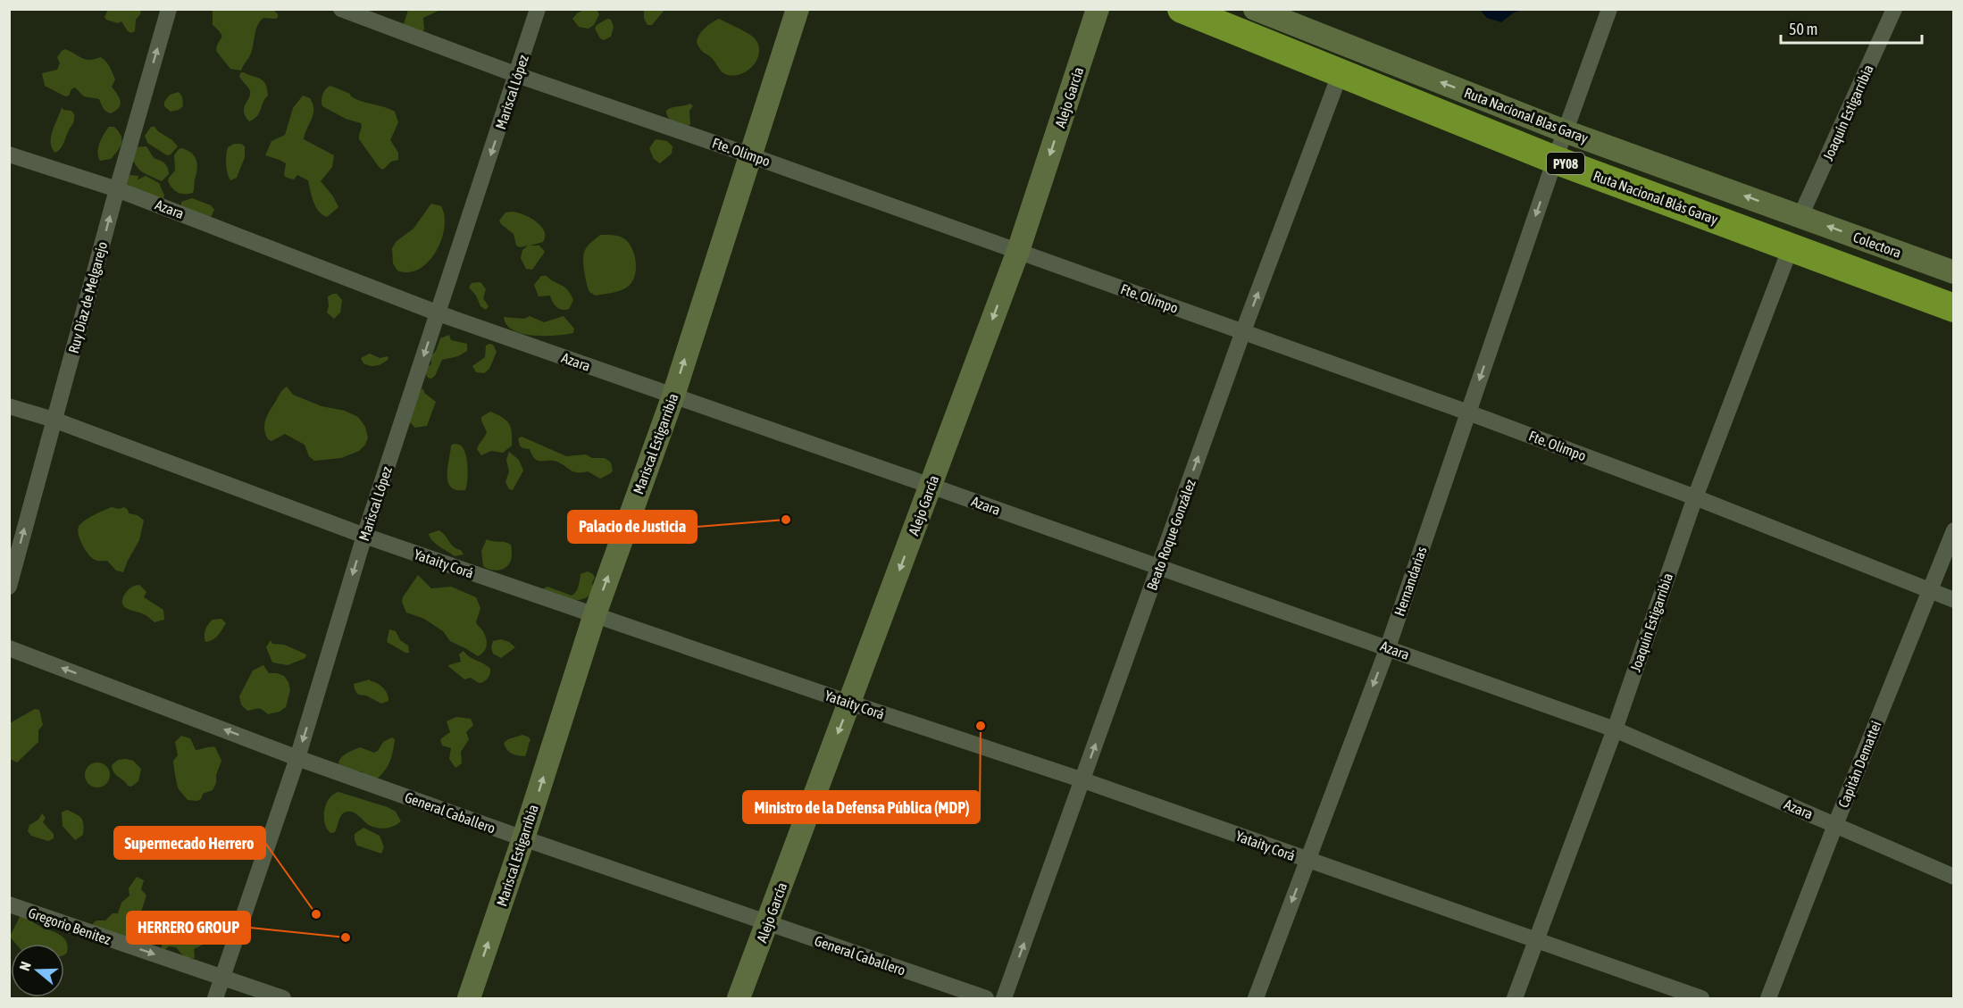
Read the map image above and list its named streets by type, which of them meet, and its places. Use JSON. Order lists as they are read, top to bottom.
{
  "streets": {
    "highway": ["PY08", "Ruta Nacional Blás Garay"],
    "main road": [
      "Alejo García",
      "Ruta Nacional Blas Garay",
      "Colectora",
      "Mariscal Estigarribia"
    ],
    "street": [
      "Mariscal López",
      "Joaquín Estigarribia",
      "Fte. Olimpo",
      "Azara",
      "Ruy Díaz de Melgarejo",
      "Beato Roque González",
      "Yataity Corá",
      "Hernandarias",
      "Capitán Demattei",
      "General Caballero",
      "Gregorio Benitez"
    ]
  },
  "crossings": [
    ["Mariscal López", "Fte. Olimpo"],
    ["Mariscal López", "Azara"],
    ["Mariscal López", "Yataity Corá"],
    ["Mariscal López", "General Caballero"],
    ["Mariscal López", "Gregorio Benitez"],
    ["Alejo García", "Fte. Olimpo"],
    ["Alejo García", "Azara"],
    ["Alejo García", "Yataity Corá"],
    ["Alejo García", "General Caballero"],
    ["Joaquín Estigarribia", "Ruta Nacional Blas Garay"],
    ["Joaquín Estigarribia", "Fte. Olimpo"],
    ["Joaquín Estigarribia", "Ruta Nacional Blás Garay"],
    ["Joaquín Estigarribia", "Azara"],
    ["Joaquín Estigarribia", "Colectora"],
    ["Joaquín Estigarribia", "Yataity Corá"],
    ["Ruta Nacional Blas Garay", "Colectora"],
    ["Ruta Nacional Blas Garay", "Hernandarias"],
    ["Fte. Olimpo", "Mariscal Estigarribia"],
    ["Fte. Olimpo", "Beato Roque González"],
    ["Fte. Olimpo", "Hernandarias"],
    ["Fte. Olimpo", "Capitán Demattei"],
    ["Ruta Nacional Blás Garay", "Beato Roque González"],
    ["Ruta Nacional Blás Garay", "Hernandarias"],
    ["Azara", "Ruy Díaz de Melgarejo"],
    ["Azara", "Mariscal Estigarribia"],
    ["Azara", "Beato Roque González"],
    ["Azara", "Hernandarias"],
    ["Azara", "Capitán Demattei"],
    ["Ruy Díaz de Melgarejo", "Yataity Corá"],
    ["Mariscal Estigarribia", "Yataity Corá"],
    ["Mariscal Estigarribia", "General Caballero"],
    ["Beato Roque González", "Yataity Corá"],
    ["Yataity Corá", "Hernandarias"]
  ],
  "one_way": [
    "Mariscal López",
    "Alejo García",
    "Ruta Nacional Blas Garay",
    "Colectora",
    "Ruy Díaz de Melgarejo",
    "Mariscal Estigarribia",
    "Beato Roque González",
    "Hernandarias",
    "Gregorio Benitez"
  ],
  "places": [
    "Palacio de Justicia",
    "Ministro de la Defensa Pública (MDP)",
    "Supermecado Herrero",
    "HERRERO GROUP"
  ],
  "scale_bar": "50 m",
  "north": "left"
}
